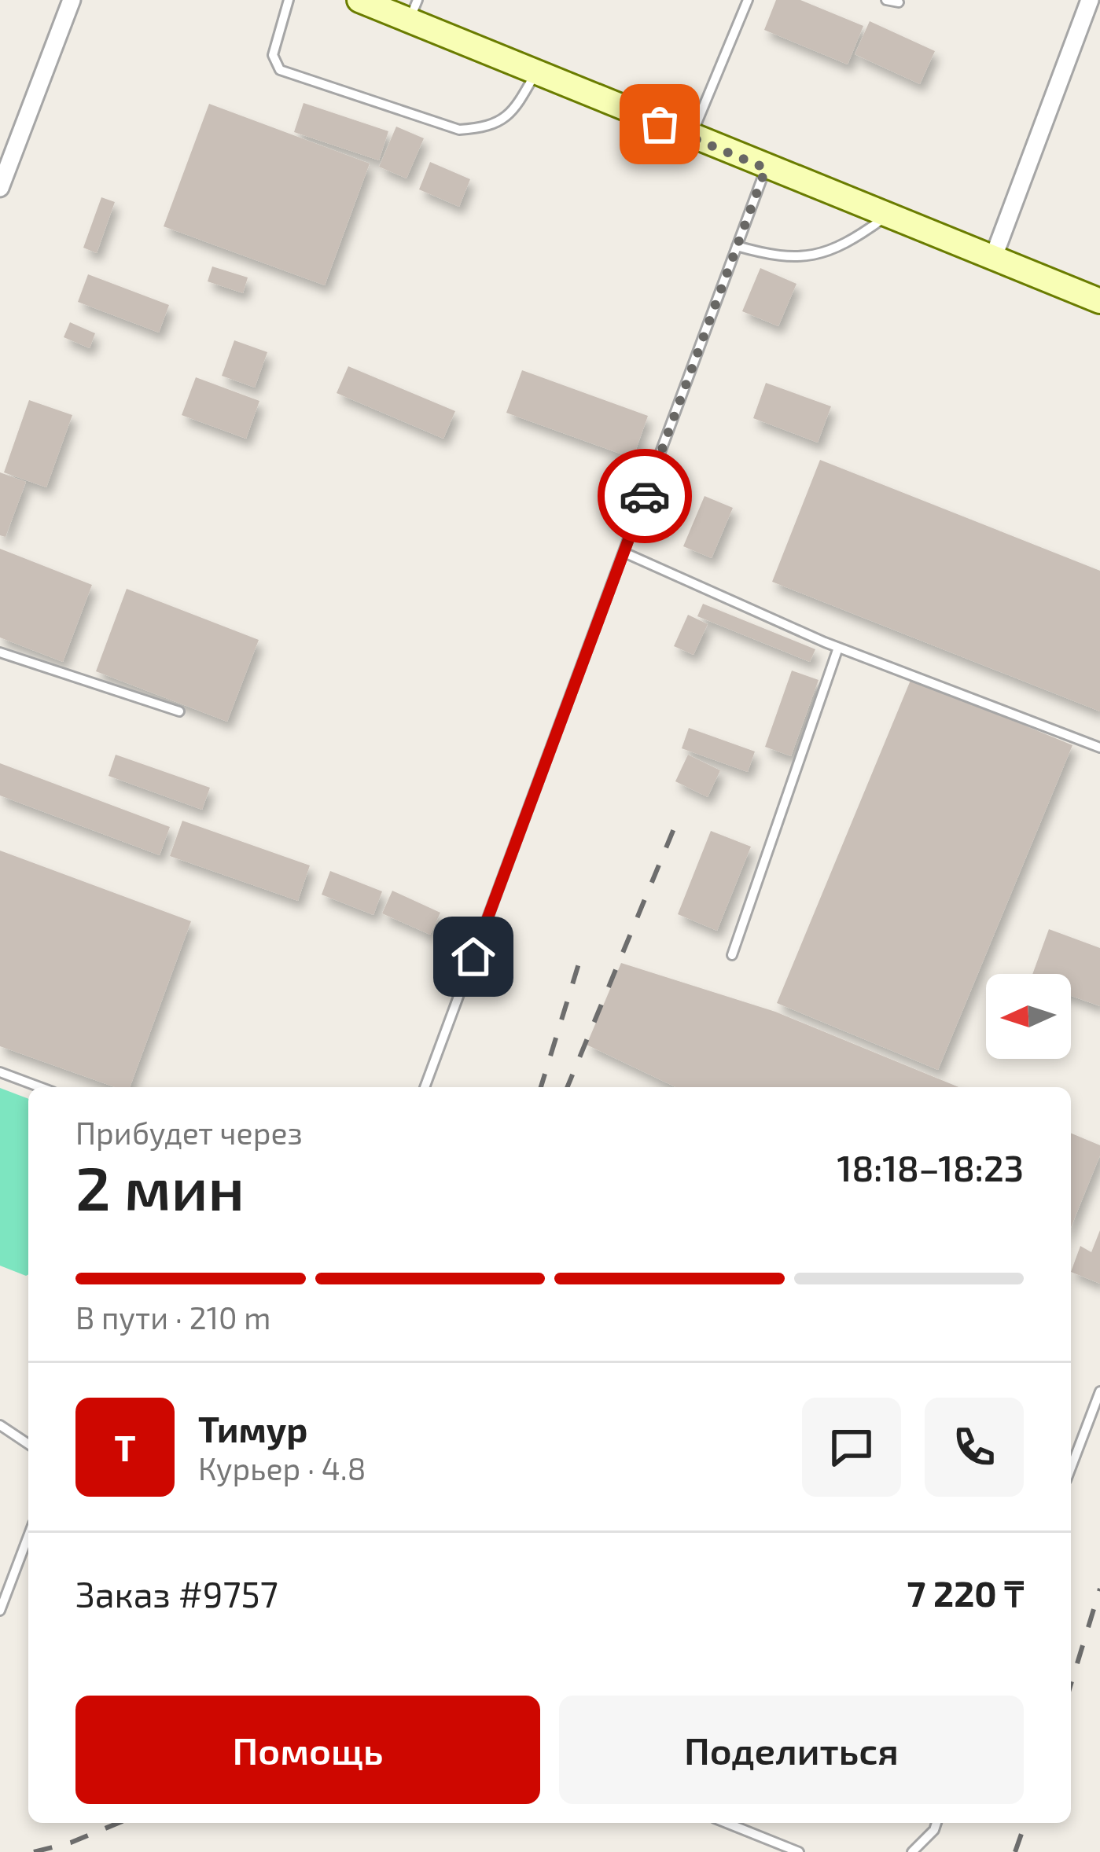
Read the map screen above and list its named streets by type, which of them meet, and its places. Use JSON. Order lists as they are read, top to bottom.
{
  "north": "left",
  "page": {
    "heading": ["2 мин", "Прибудет через", "18:18–18:23"],
    "panel": [
      "Тимур",
      "Курьер · 4.8",
      "Заказ #9757",
      "7 220 ₸"
    ],
    "bar": "В пути · 210 m",
    "round": "Т",
    "buttons": ["Помощь", "Поделиться"]
  }
}
